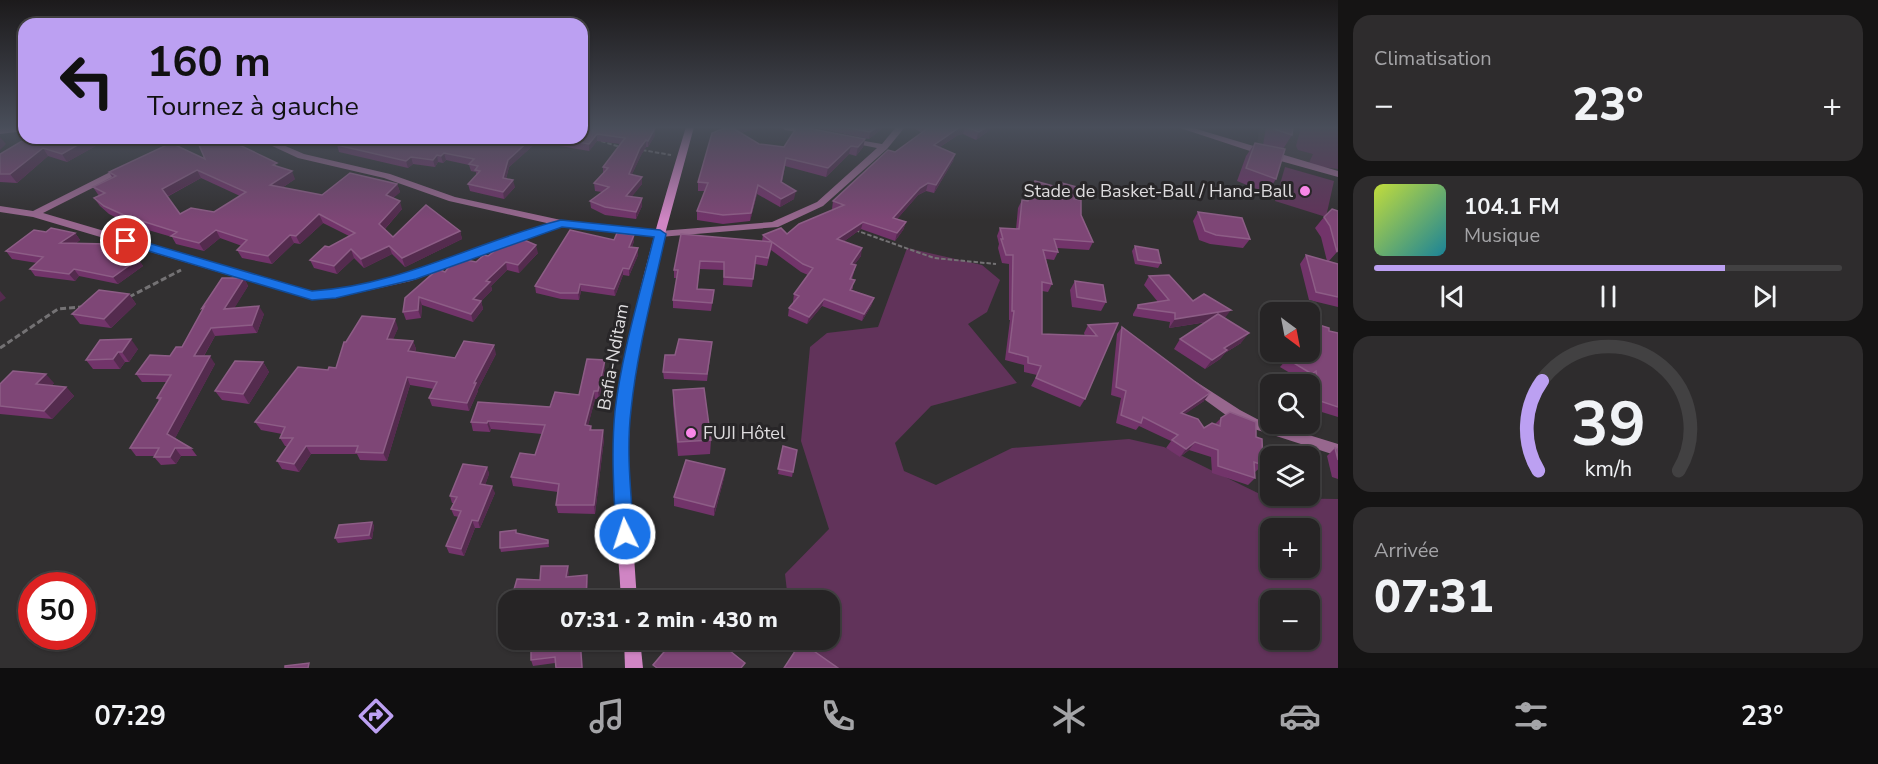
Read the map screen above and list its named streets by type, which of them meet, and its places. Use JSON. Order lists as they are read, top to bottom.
{
  "streets": {
    "main road": ["Bafia-Nditam"]
  },
  "places": ["Stade de Basket-Ball / Hand-Ball", "FUJI Hôtel"],
  "north": "bottom right",
  "page": {
    "tile": [
      "Climatisation",
      ["Arrivée", "07:31"]
    ],
    "turn": ["160 m", "Tournez à gauche"],
    "heat": ["−", "23°", "+"],
    "song": ["104.1 FM", "Musique"],
    "map_buttons": ["+", "−"],
    "limit": "50",
    "trip": "07:31 · 2 min · 430 m",
    "tabs": ["07:29", "23°"],
    "gauge": ["39", "km/h"]
  }
}
